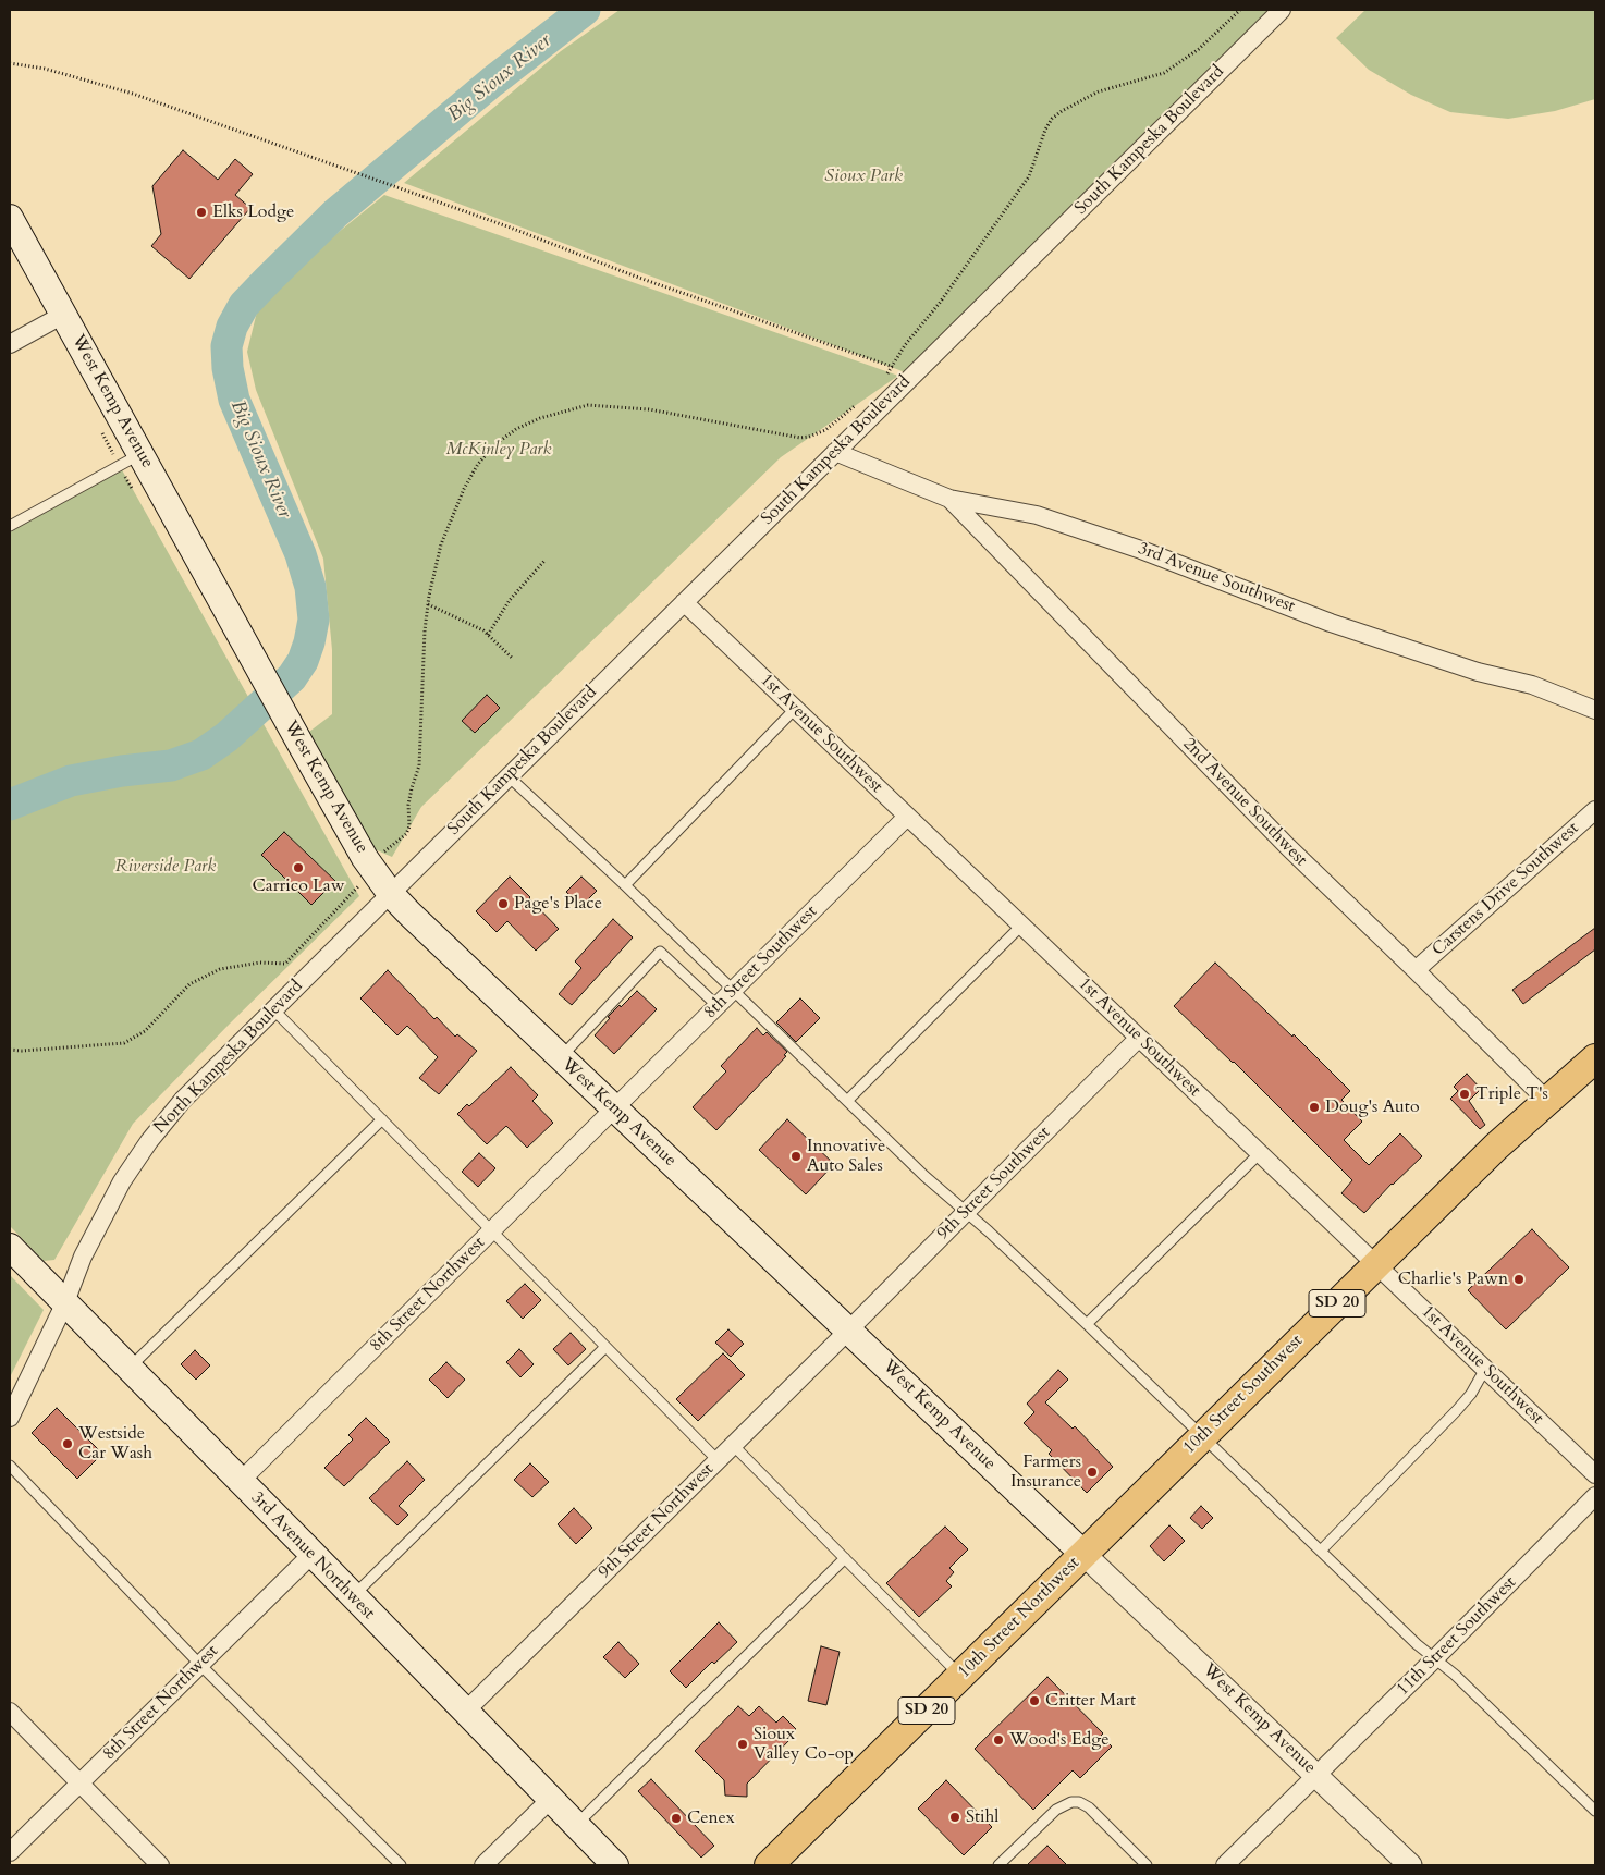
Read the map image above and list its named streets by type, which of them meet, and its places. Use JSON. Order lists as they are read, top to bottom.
{
  "streets": {
    "main road": [
      "West Kemp Avenue",
      "SD 20",
      "10th Street Southwest",
      "3rd Avenue Northwest",
      "10th Street Northwest"
    ],
    "street": [
      "South Kampeska Boulevard",
      "3rd Avenue Southwest",
      "1st Avenue Southwest",
      "2nd Avenue Southwest",
      "Carstens Drive Southwest",
      "8th Street Southwest",
      "North Kampeska Boulevard",
      "9th Street Southwest",
      "8th Street Northwest",
      "9th Street Northwest",
      "11th Street Southwest"
    ]
  },
  "crossings": [
    ["South Kampeska Boulevard", "West Kemp Avenue"],
    ["South Kampeska Boulevard", "3rd Avenue Southwest"],
    ["South Kampeska Boulevard", "1st Avenue Southwest"],
    ["South Kampeska Boulevard", "North Kampeska Boulevard"],
    ["West Kemp Avenue", "8th Street Southwest"],
    ["West Kemp Avenue", "North Kampeska Boulevard"],
    ["West Kemp Avenue", "9th Street Southwest"],
    ["West Kemp Avenue", "8th Street Northwest"],
    ["West Kemp Avenue", "10th Street Southwest"],
    ["West Kemp Avenue", "9th Street Northwest"],
    ["West Kemp Avenue", "10th Street Northwest"],
    ["West Kemp Avenue", "11th Street Southwest"],
    ["3rd Avenue Southwest", "2nd Avenue Southwest"],
    ["1st Avenue Southwest", "8th Street Southwest"],
    ["1st Avenue Southwest", "9th Street Southwest"],
    ["1st Avenue Southwest", "10th Street Southwest"],
    ["2nd Avenue Southwest", "Carstens Drive Southwest"],
    ["2nd Avenue Southwest", "10th Street Southwest"],
    ["8th Street Southwest", "8th Street Northwest"],
    ["North Kampeska Boulevard", "3rd Avenue Northwest"],
    ["9th Street Southwest", "9th Street Northwest"],
    ["8th Street Northwest", "3rd Avenue Northwest"],
    ["10th Street Southwest", "10th Street Northwest"],
    ["9th Street Northwest", "3rd Avenue Northwest"]
  ],
  "water": ["Big Sioux River"],
  "parks": ["Sioux Park", "McKinley Park", "Riverside Park"],
  "places": [
    "Elks Lodge",
    "Carrico Law",
    "Page's Place",
    "Triple T's",
    "Doug's Auto",
    "Innovative Auto Sales",
    "Charlie's Pawn",
    "Westside Car Wash",
    "Farmers Insurance",
    "Critter Mart",
    "Wood's Edge",
    "Sioux Valley Co-op",
    "Stihl",
    "Cenex"
  ]
}
